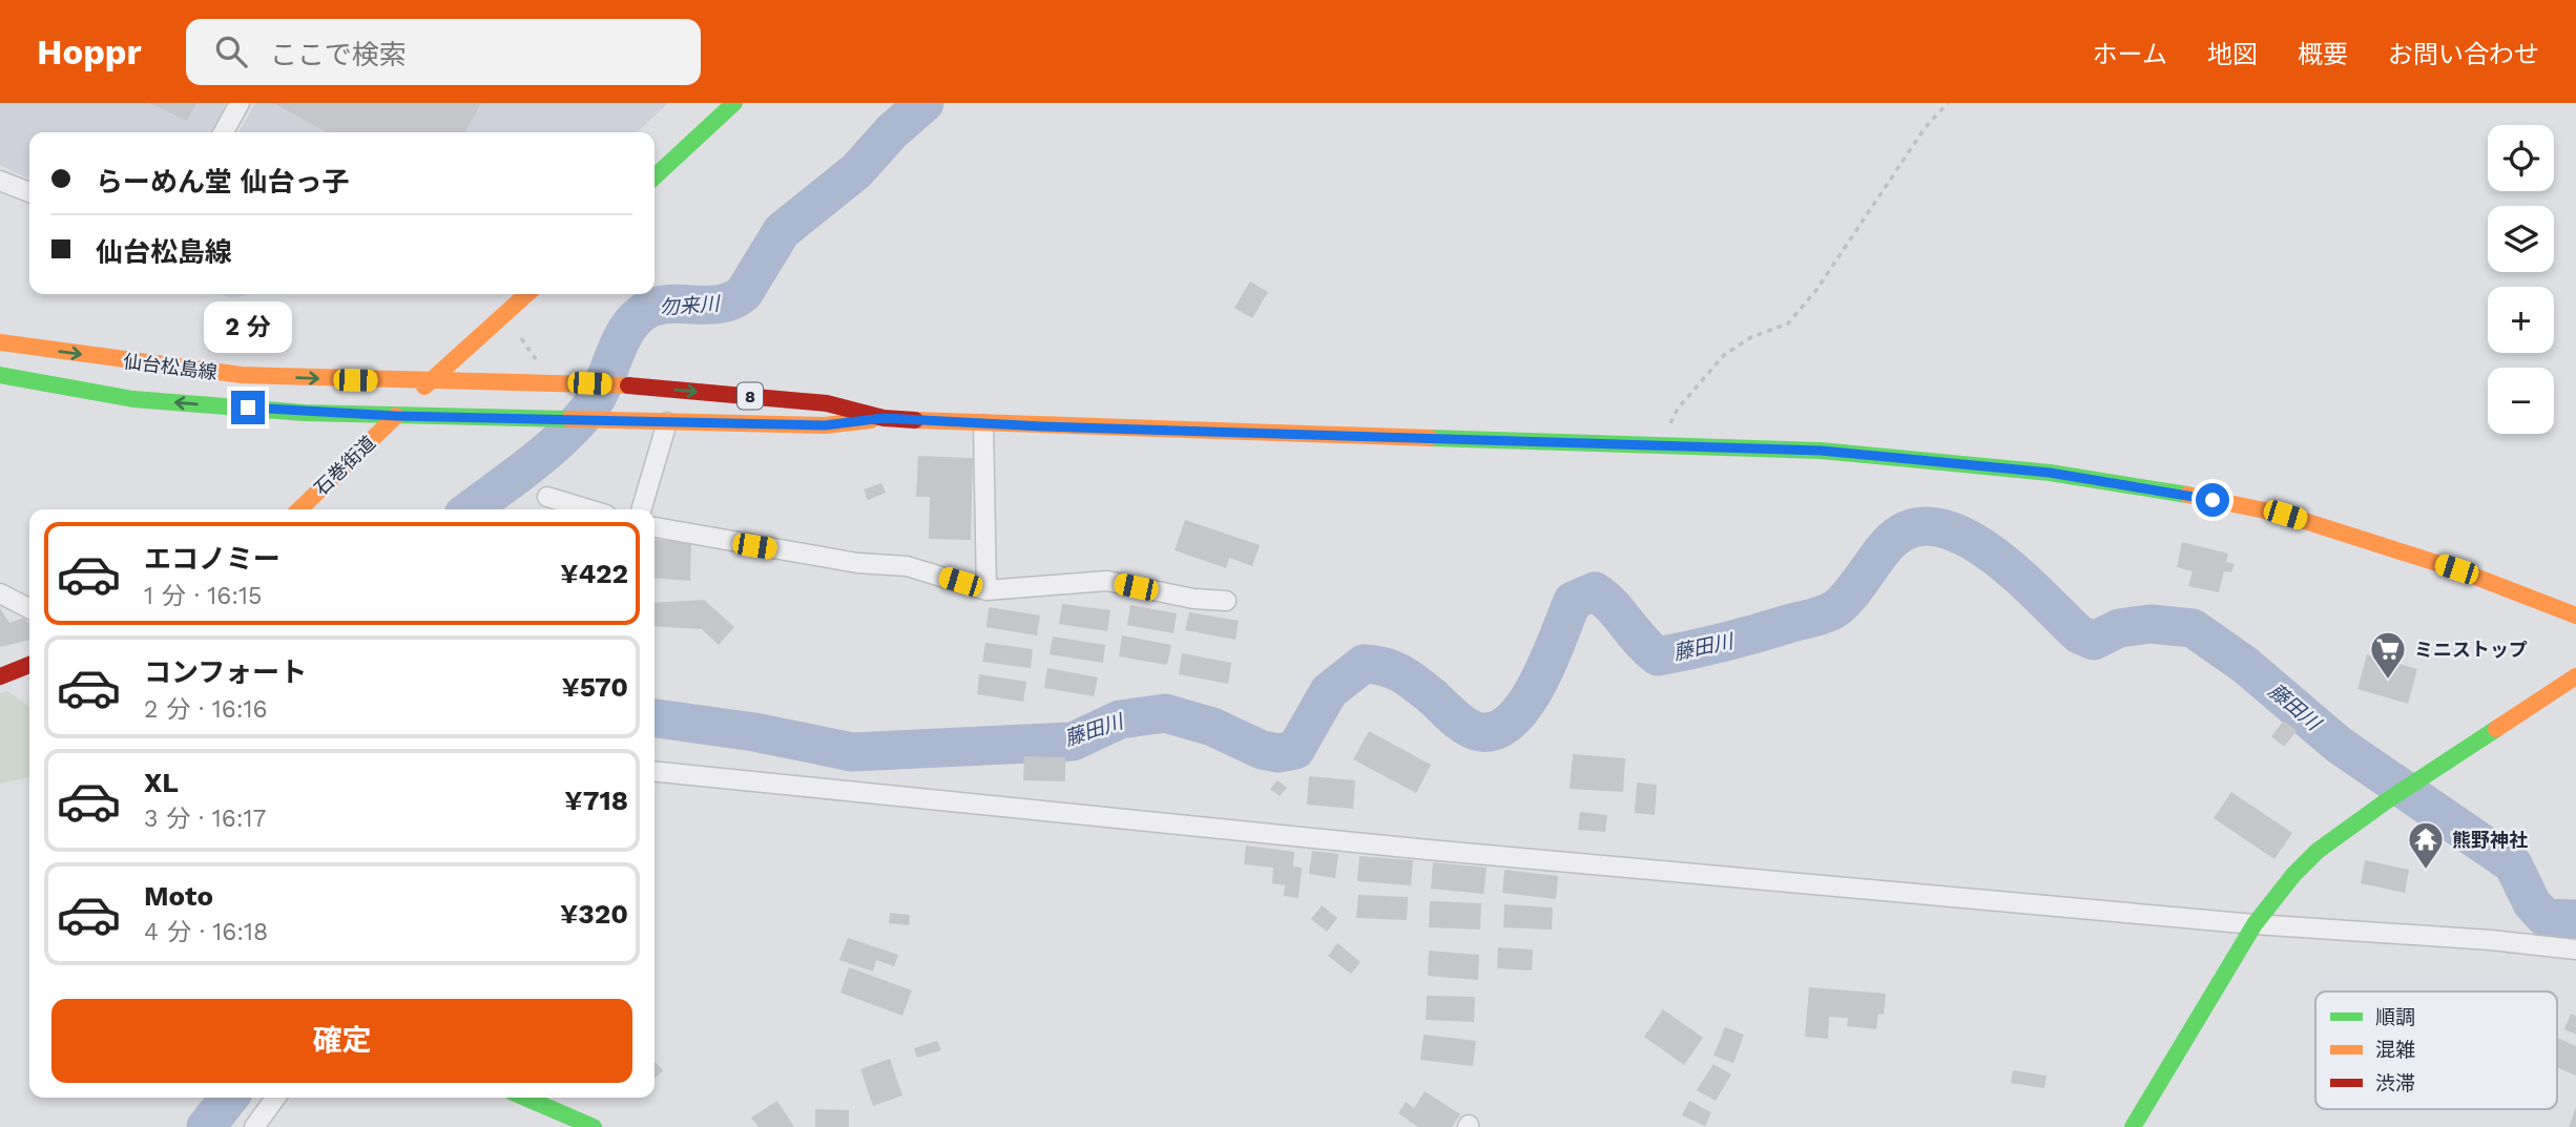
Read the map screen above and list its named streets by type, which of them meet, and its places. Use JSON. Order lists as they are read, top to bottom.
{
  "streets": {
    "main road": ["仙台松島線", "8", "石巻街道"]
  },
  "crossings": [
    ["仙台松島線", "8"],
    ["仙台松島線", "石巻街道"]
  ],
  "water": ["勿来川", "藤田川"],
  "places": {
    "supermarket": ["ミニストップ"],
    "temple": ["熊野神社"]
  },
  "legend": ["順調", "混雑", "渋滞"],
  "page": {
    "header": "Hoppr",
    "search": "ここで検索",
    "nav": [
      "ホーム",
      "地図",
      "概要",
      "お問い合わせ"
    ],
    "map_buttons": ["+", "−"],
    "banner": ["らーめん堂 仙台っ子", "仙台松島線"],
    "bubble": "2 分",
    "list": [
      {
        "name": "エコノミー",
        "note": "1 分 · 16:15",
        "value": "¥422"
      },
      {
        "name": "コンフォート",
        "note": "2 分 · 16:16",
        "value": "¥570"
      },
      {
        "name": "XL",
        "note": "3 分 · 16:17",
        "value": "¥718"
      },
      {
        "name": "Moto",
        "note": "4 分 · 16:18",
        "value": "¥320"
      }
    ],
    "buttons": "確定"
  }
}
